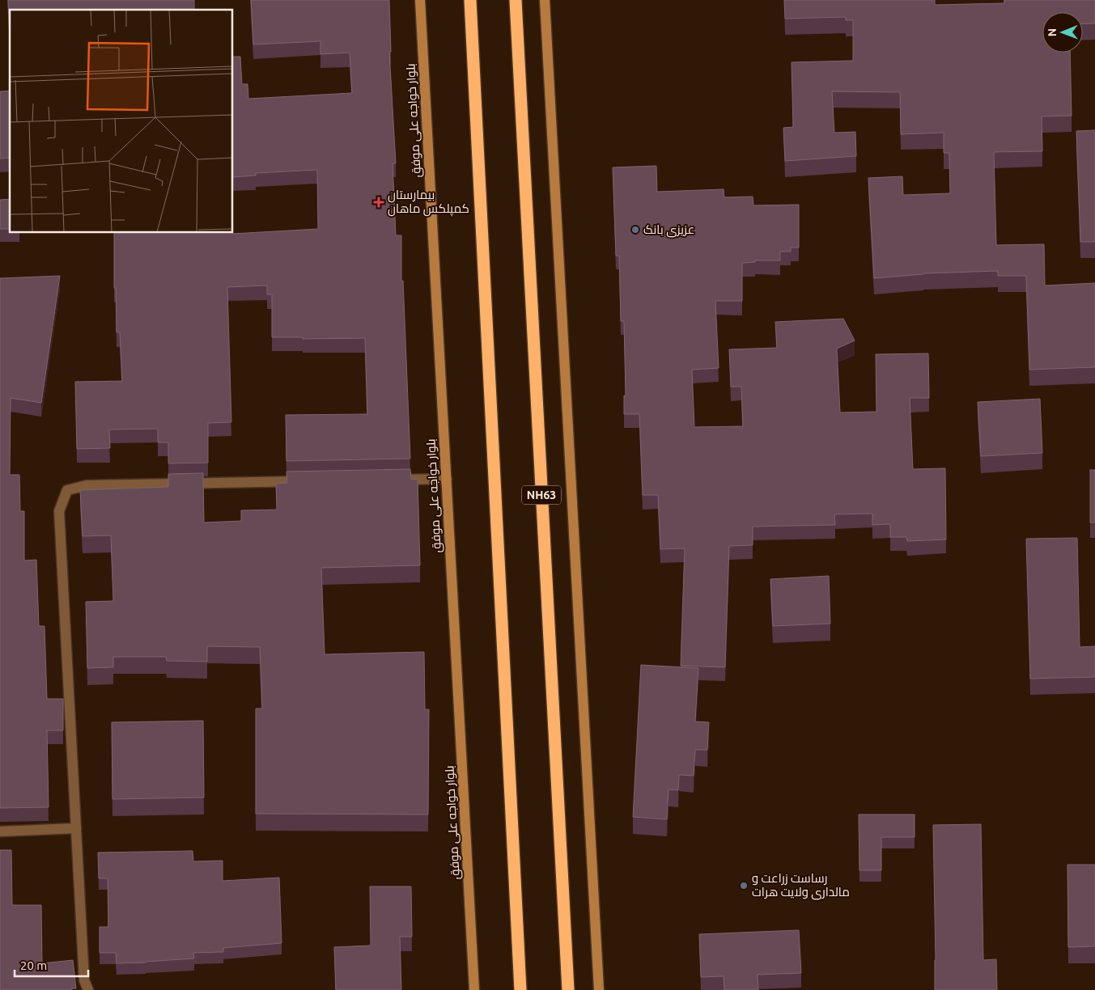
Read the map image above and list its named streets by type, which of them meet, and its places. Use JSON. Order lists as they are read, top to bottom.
{
  "streets": {
    "highway": ["NH63"],
    "street": ["بلوار خواجه علی موفق"]
  },
  "places": {
    "health": ["بیمارستان کمپلکس ماهان"],
    "other": ["عزیزی بانک", "رساست زراعت و مالداری ولایت هرات"]
  },
  "scale_bar": "20 m",
  "north": "left"
}
